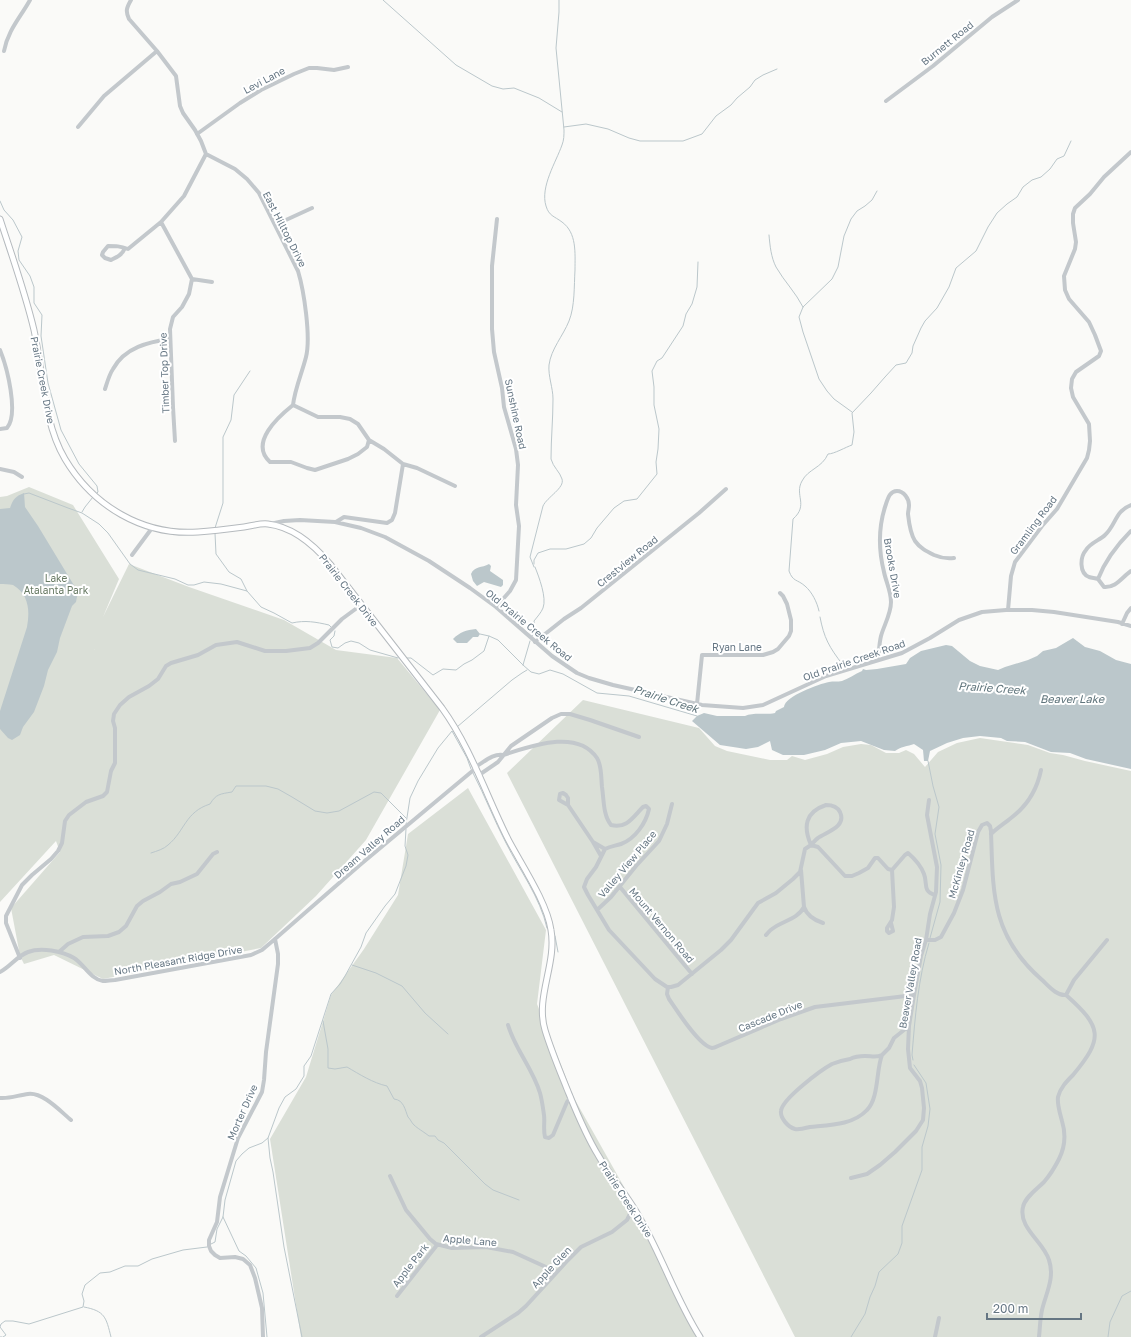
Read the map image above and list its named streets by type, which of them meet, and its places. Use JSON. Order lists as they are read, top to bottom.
{
  "streets": {
    "main road": ["Prairie Creek Drive"],
    "street": [
      "Burnett Road",
      "Levi Lane",
      "East Hilltop Drive",
      "Timber Top Drive",
      "Sunshine Road",
      "Gramling Road",
      "Crestview Road",
      "Brooks Drive",
      "Old Prairie Creek Road",
      "Ryan Lane",
      "Dream Valley Road",
      "Valley View Place",
      "McKinley Road",
      "Mount Vernon Road",
      "North Pleasant Ridge Drive",
      "Beaver Valley Road",
      "Cascade Drive",
      "Morter Drive",
      "Apple Lane",
      "Apple Park",
      "Apple Glen"
    ]
  },
  "crossings": [
    ["Prairie Creek Drive", "Old Prairie Creek Road"],
    ["Prairie Creek Drive", "Dream Valley Road"],
    ["Prairie Creek Drive", "Apple Glen"],
    ["Sunshine Road", "Old Prairie Creek Road"],
    ["Gramling Road", "Old Prairie Creek Road"],
    ["Crestview Road", "Old Prairie Creek Road"],
    ["Brooks Drive", "Old Prairie Creek Road"],
    ["Old Prairie Creek Road", "Ryan Lane"],
    ["Dream Valley Road", "North Pleasant Ridge Drive"],
    ["Dream Valley Road", "Morter Drive"],
    ["Valley View Place", "Mount Vernon Road"],
    ["McKinley Road", "Beaver Valley Road"],
    ["North Pleasant Ridge Drive", "Morter Drive"],
    ["Beaver Valley Road", "Cascade Drive"],
    ["Apple Lane", "Apple Park"],
    ["Apple Lane", "Apple Glen"]
  ],
  "water": ["Prairie Creek", "Beaver Lake"],
  "parks": ["Lake Atalanta Park"],
  "scale_bar": "200 m"
}
